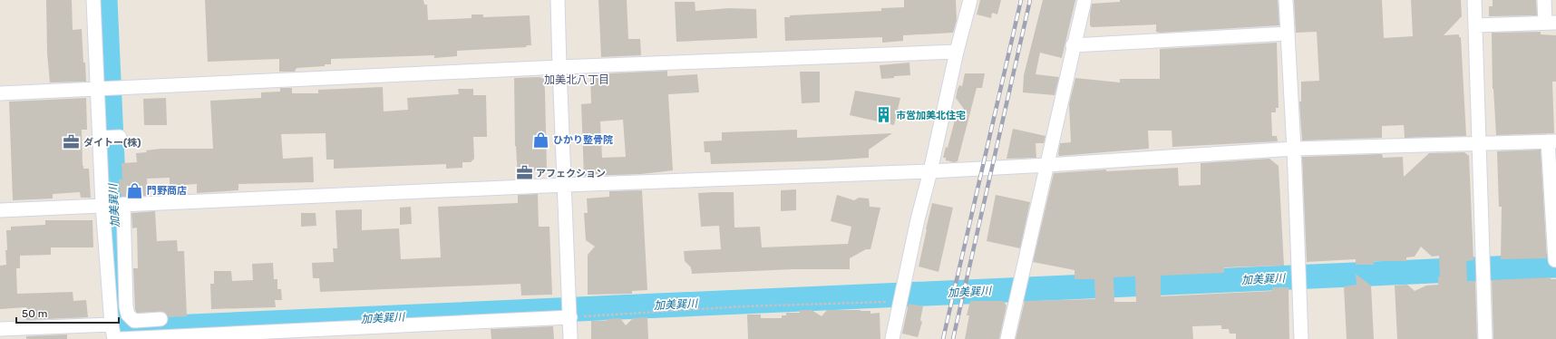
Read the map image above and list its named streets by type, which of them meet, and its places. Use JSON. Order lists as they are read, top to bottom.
{
  "districts": ["加美北八丁目"],
  "water": ["加美巽川"],
  "places": {
    "building": ["市営加美北住宅"],
    "shop": ["ひかり整骨院", "門野商店"],
    "office": ["ダイトー(株)", "アフェクション"]
  },
  "scale_bar": "50 m"
}
